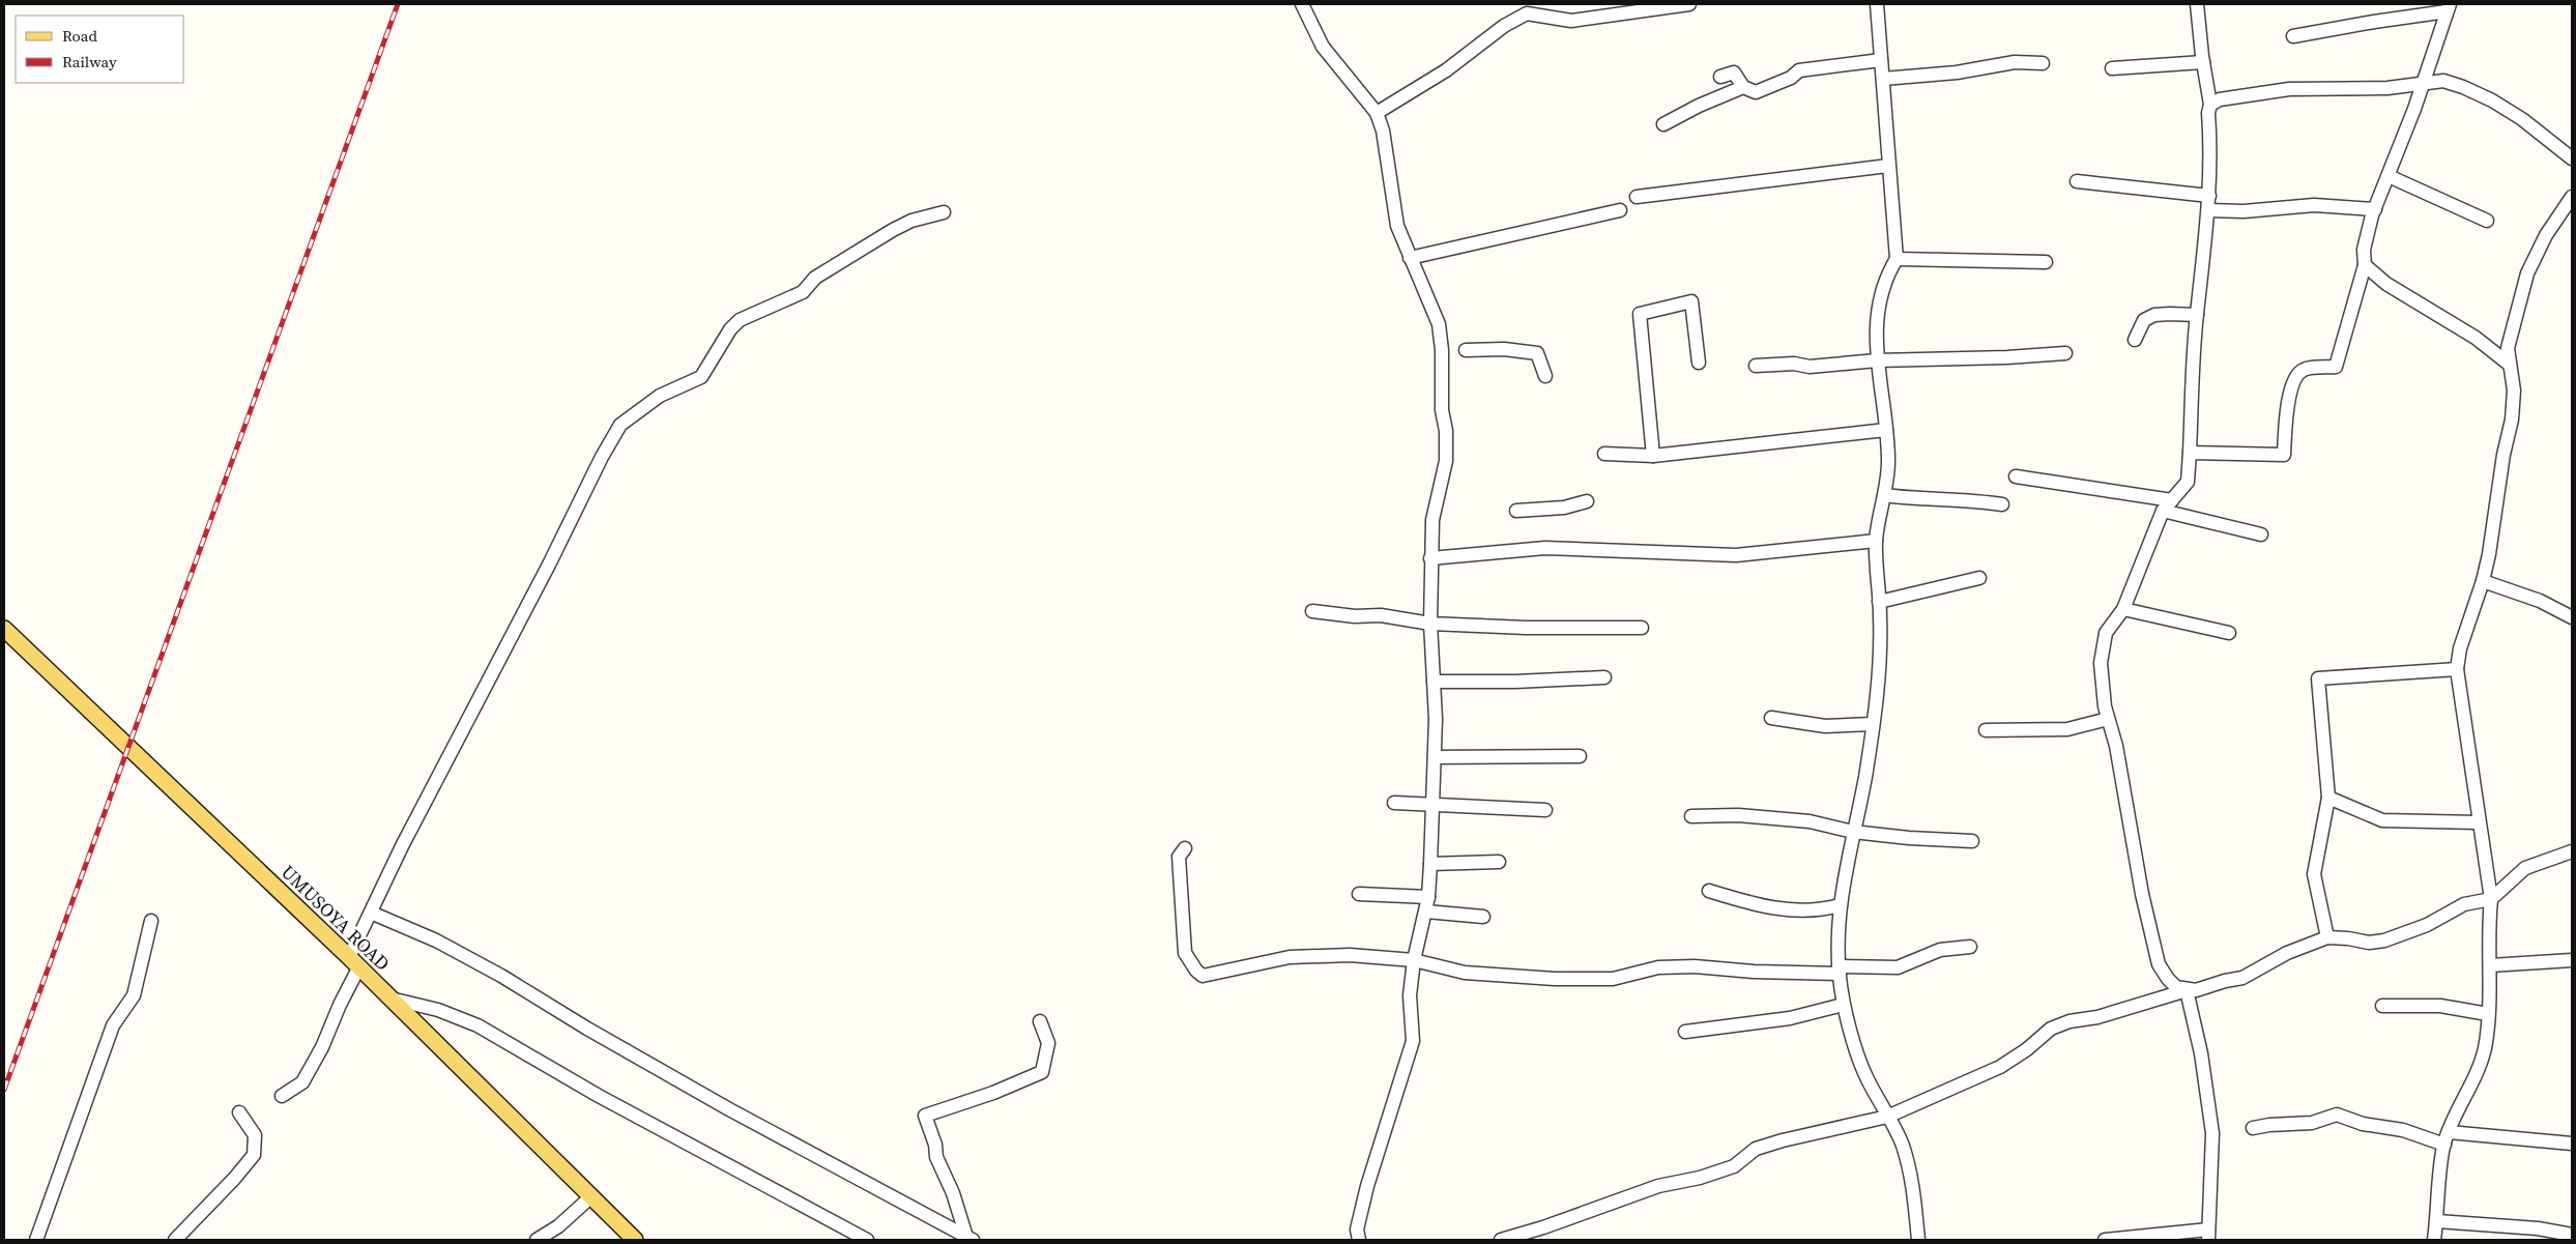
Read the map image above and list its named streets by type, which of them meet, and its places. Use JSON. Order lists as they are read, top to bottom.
{
  "streets": {
    "main road": ["UMUSOYA ROAD"]
  },
  "legend": ["Road", "Railway"]
}
